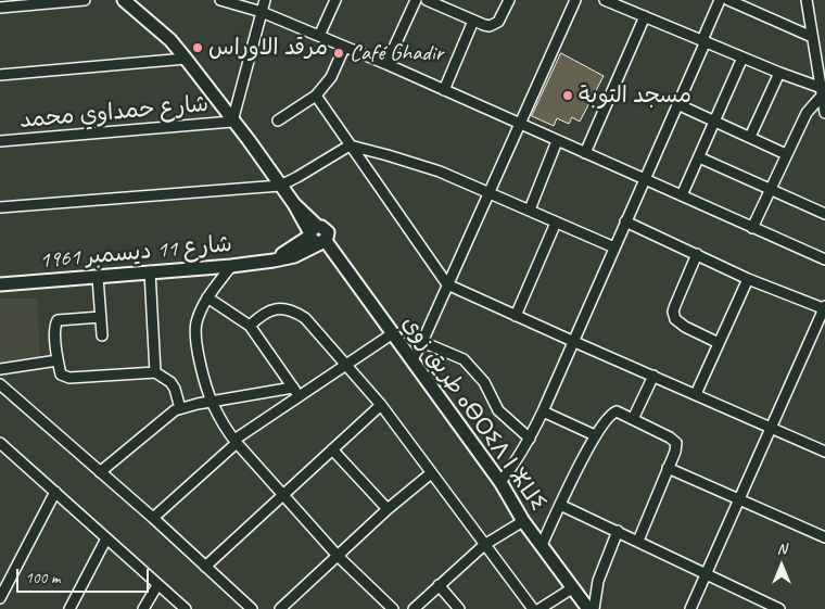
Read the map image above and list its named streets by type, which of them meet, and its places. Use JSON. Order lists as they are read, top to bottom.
{
  "streets": {
    "main road": ["شارع 11 ديسمبر 1961", "طريق زوي ⴰⴱⵔⵉⴷ ⵏ ⵣⵡⵉ"],
    "street": ["شارع حمداوي محمد"]
  },
  "crossings": [
    ["شارع 11 ديسمبر 1961", "طريق زوي ⴰⴱⵔⵉⴷ ⵏ ⵣⵡⵉ"]
  ],
  "places": ["مرقد الاوراس", "Café Ghadir", "مسجد التوبة"],
  "scale_bar": "100 m",
  "north": "top"
}
